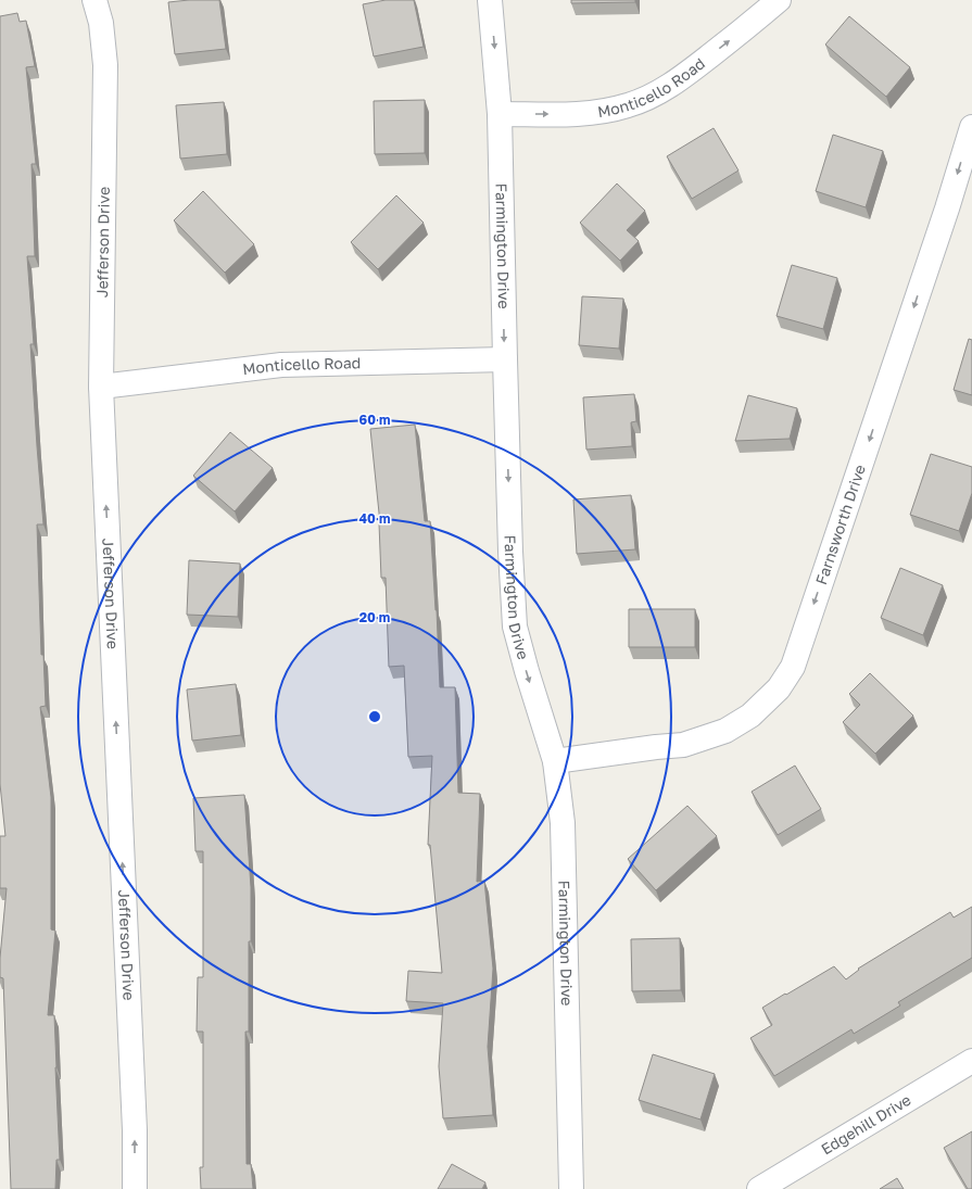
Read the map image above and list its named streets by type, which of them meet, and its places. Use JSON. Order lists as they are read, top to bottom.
{
  "streets": {
    "street": [
      "Monticello Road",
      "Jefferson Drive",
      "Farmington Drive",
      "Farnsworth Drive",
      "Edgehill Drive"
    ]
  },
  "crossings": [
    ["Monticello Road", "Jefferson Drive"],
    ["Monticello Road", "Farmington Drive"],
    ["Farmington Drive", "Farnsworth Drive"]
  ],
  "one_way": [
    "Monticello Road",
    "Jefferson Drive",
    "Farmington Drive",
    "Farnsworth Drive"
  ],
  "rings": ["60 m", "40 m", "20 m"]
}
